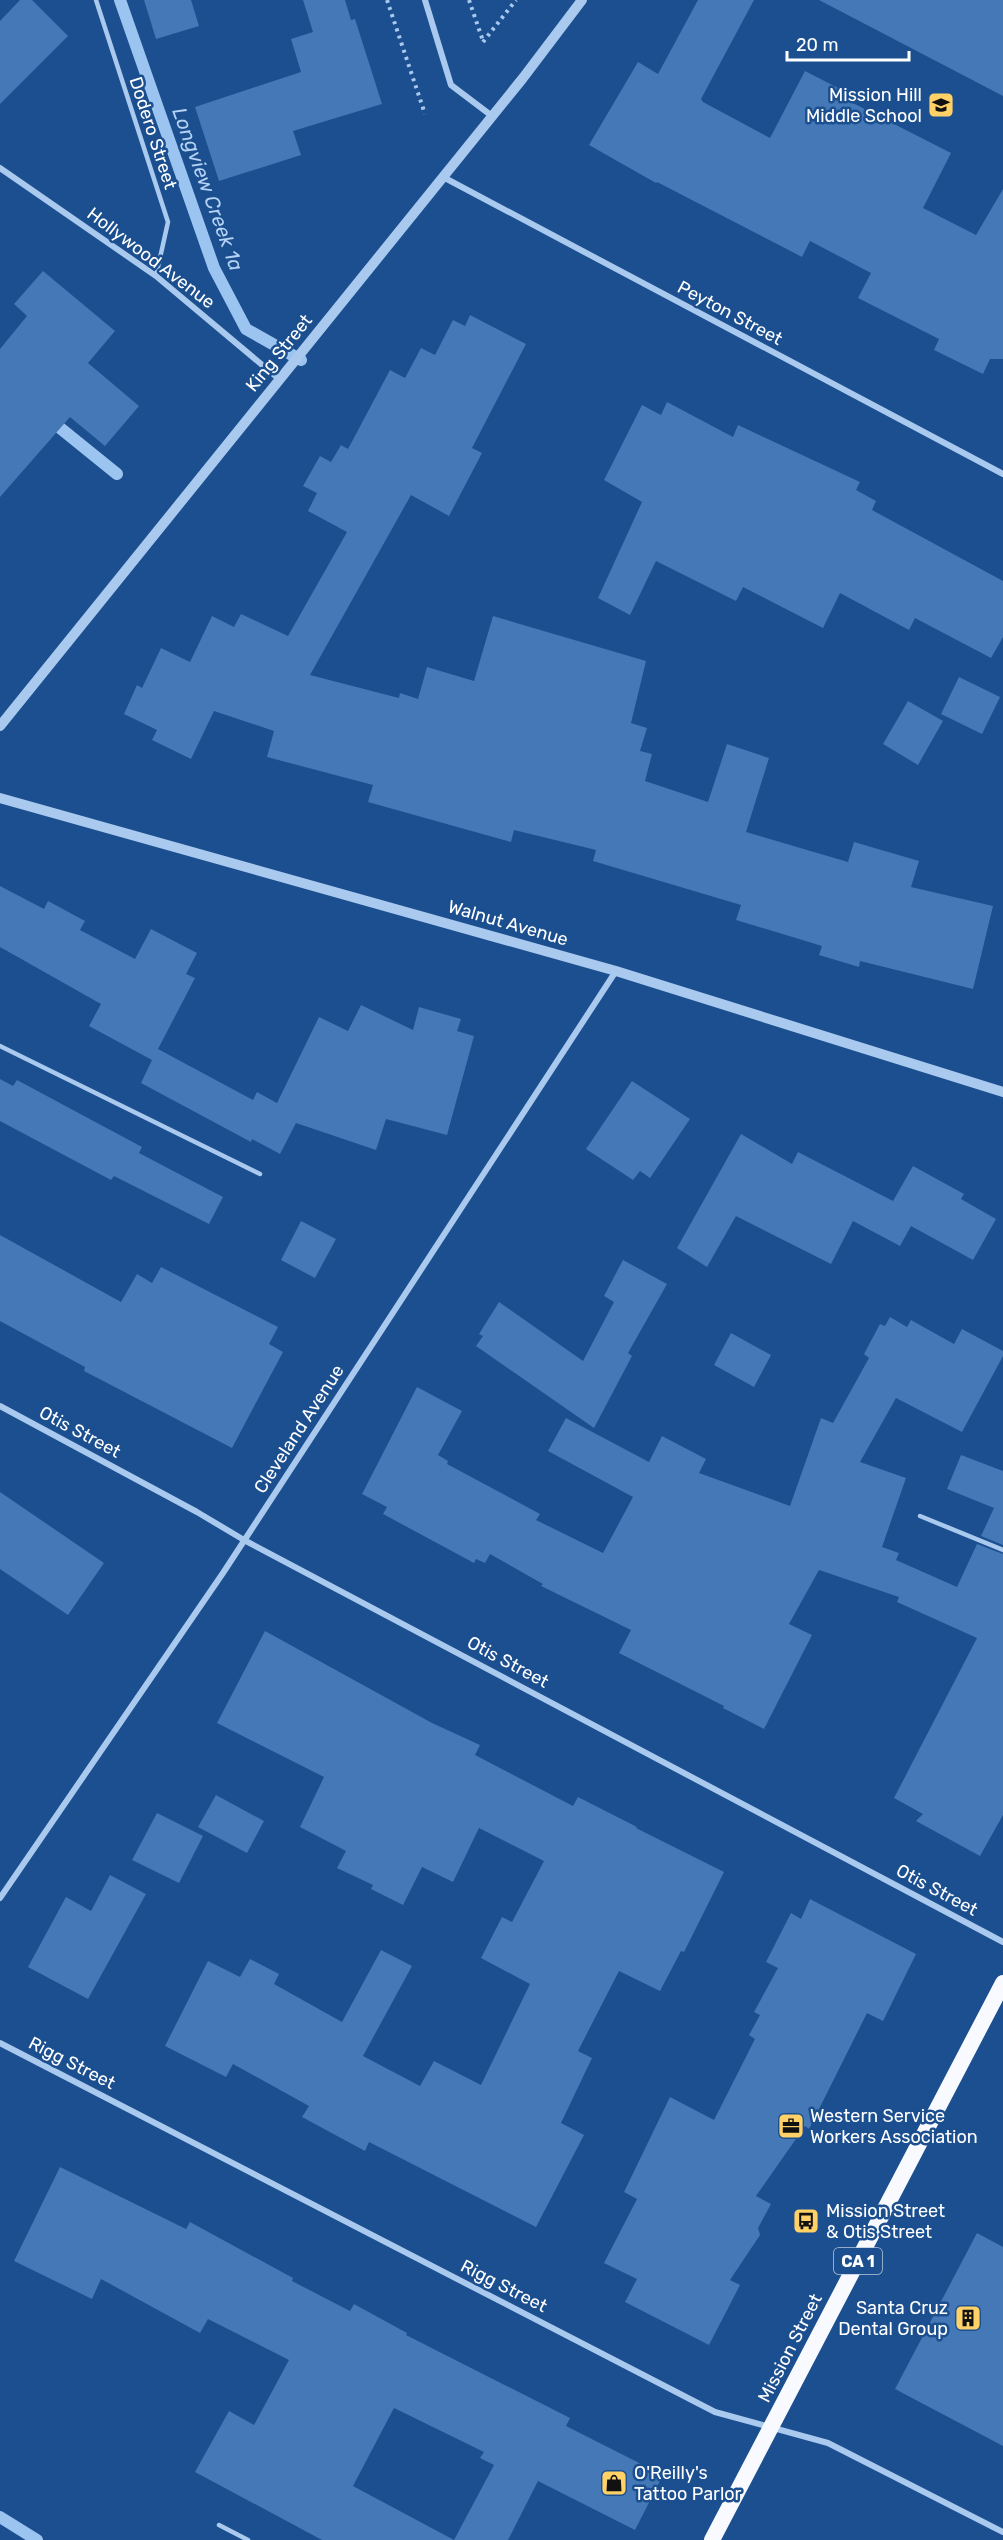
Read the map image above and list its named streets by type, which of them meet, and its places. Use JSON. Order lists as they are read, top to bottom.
{
  "streets": {
    "highway": ["CA 1", "Mission Street"],
    "street": [
      "Hollywood Avenue",
      "Peyton Street",
      "King Street",
      "Walnut Avenue",
      "Cleveland Avenue",
      "Otis Street",
      "Rigg Street"
    ],
    "lane": ["Dodero Street"]
  },
  "crossings": [
    ["Dodero Street", "Hollywood Avenue"],
    ["Hollywood Avenue", "King Street"],
    ["Peyton Street", "King Street"],
    ["Walnut Avenue", "Cleveland Avenue"],
    ["Cleveland Avenue", "Otis Street"],
    ["Rigg Street", "Mission Street"]
  ],
  "water": ["Longview Creek 1a"],
  "places": {
    "school or university": ["Mission Hill Middle School"],
    "office": ["Western Service Workers Association"],
    "bus stop": ["Mission Street & Otis Street"],
    "building": ["Santa Cruz Dental Group"],
    "shop": ["O'Reilly's Tattoo Parlor"]
  },
  "scale_bar": "20 m"
}
